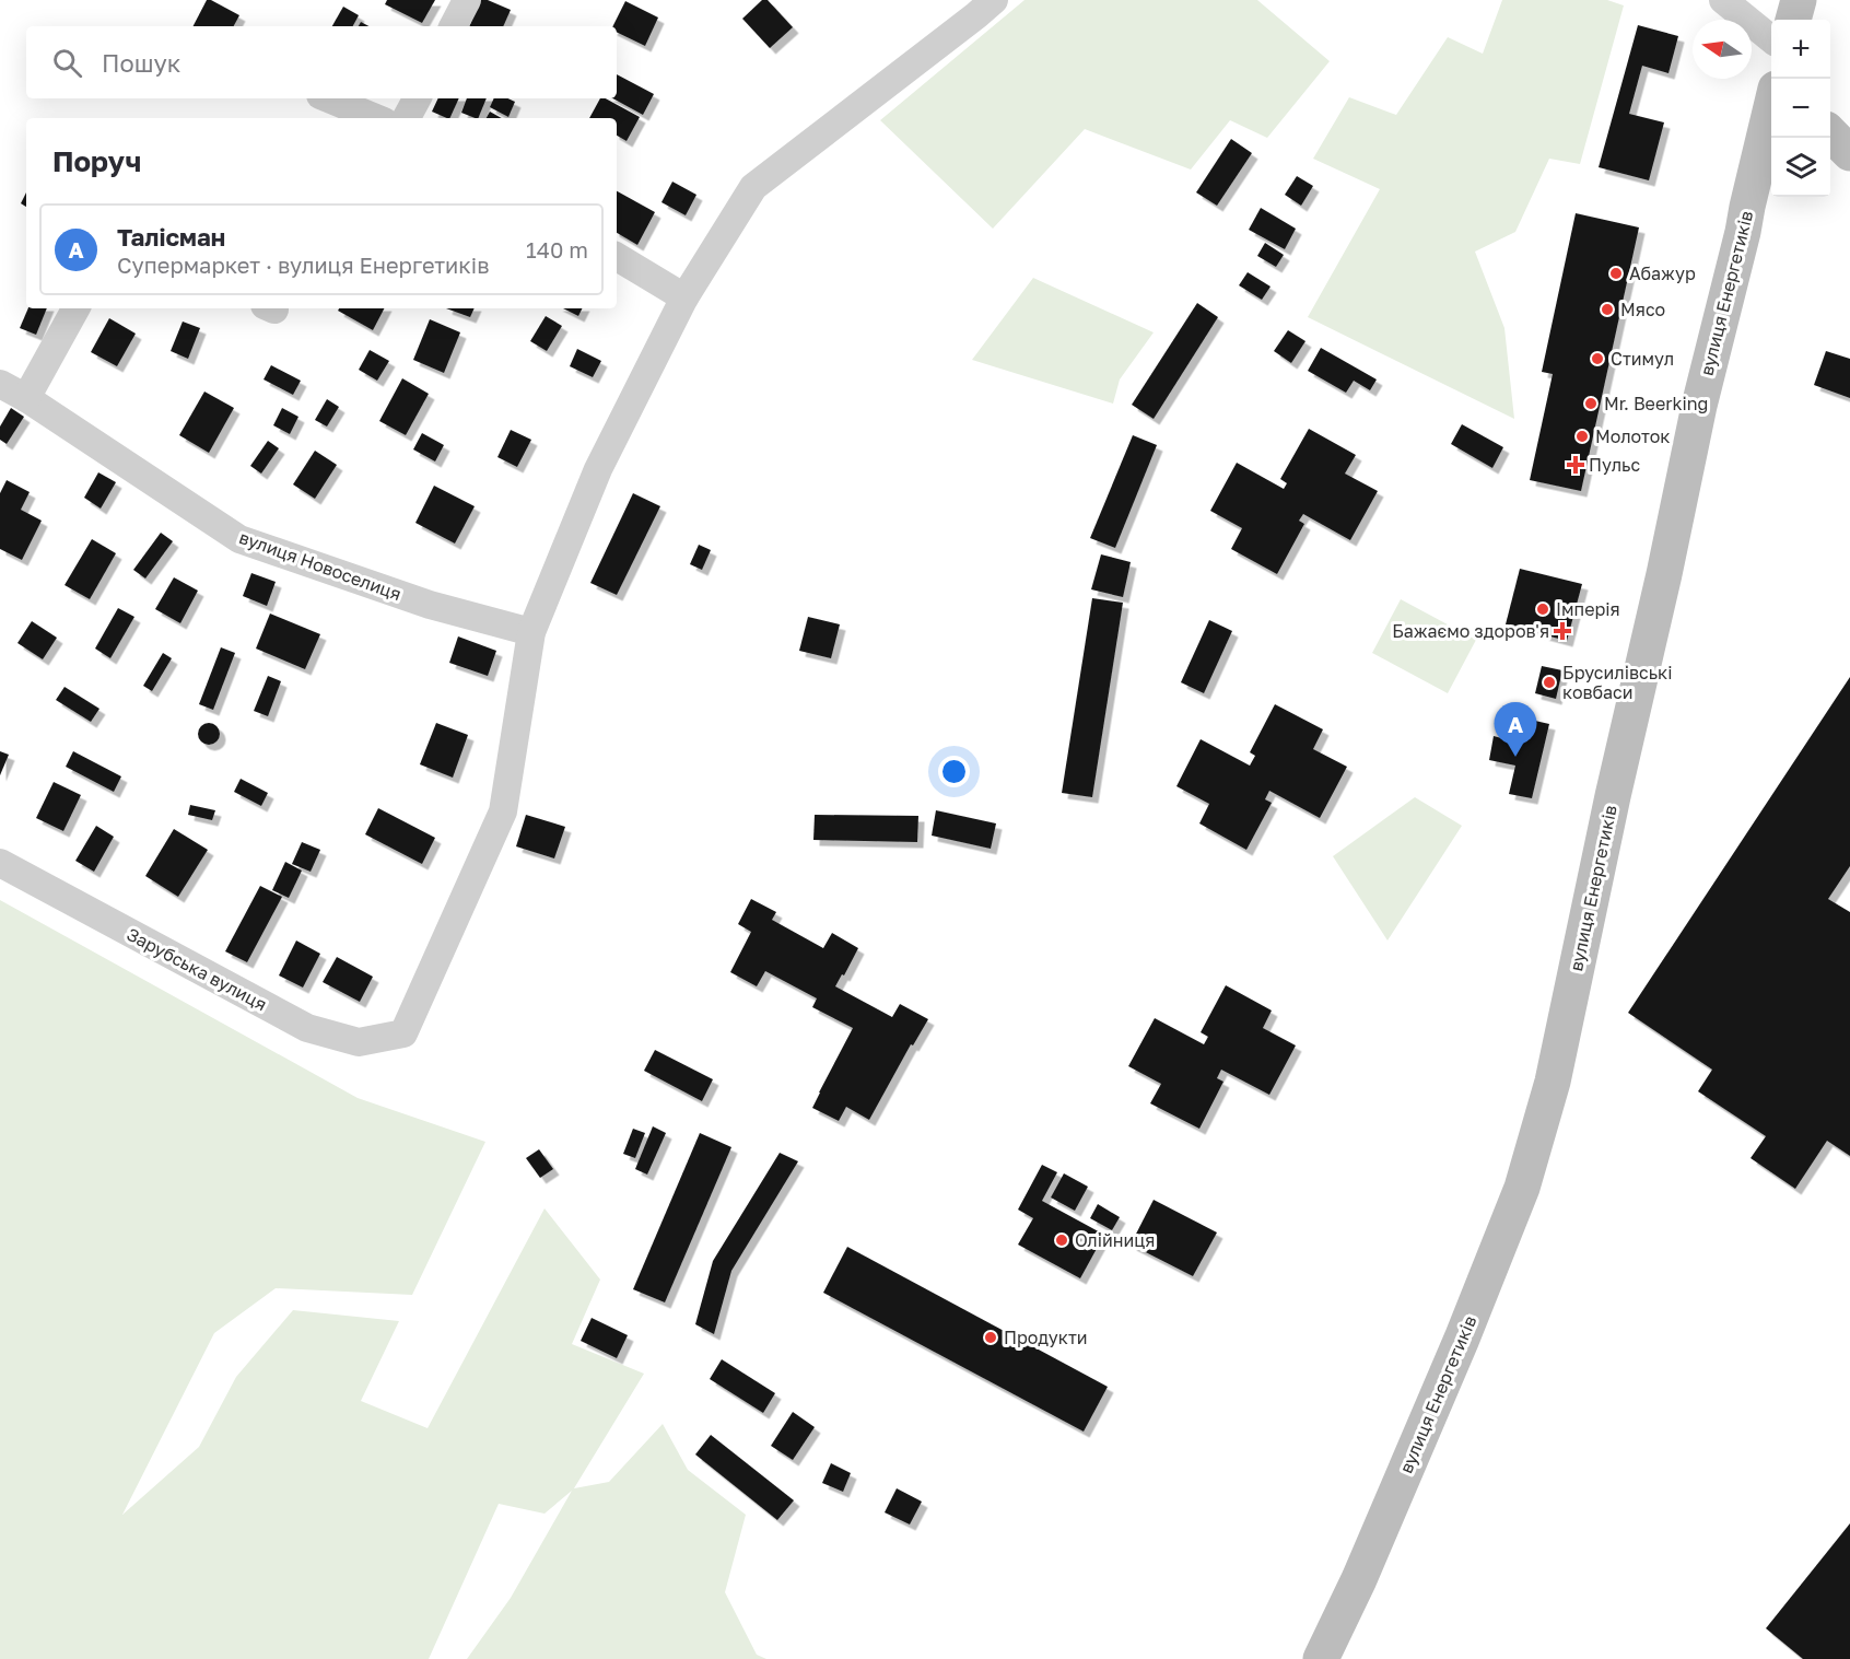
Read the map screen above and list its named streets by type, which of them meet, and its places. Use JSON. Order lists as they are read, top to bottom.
{
  "streets": {
    "main road": ["вулиця Енергетиків"],
    "street": ["вулиця Новоселиця", "Зарубська вулиця"]
  },
  "crossings": [
    ["вулиця Новоселиця", "Зарубська вулиця"]
  ],
  "places": {
    "other": [
      "Абажур",
      "Мясо",
      "Стимул",
      "Mr. Beerking",
      "Молоток",
      "Імперія",
      "Брусилівські ковбаси",
      "Олійниця",
      "Продукти"
    ],
    "health": ["Пульс", "Бажаємо здоров'я"]
  },
  "north": "left",
  "page": {
    "map_buttons": ["+", "−"],
    "search": "Пошук",
    "heading": "Поруч",
    "list": [
      {
        "mark": "A",
        "name": "Талісман",
        "note": "Супермаркет · вулиця Енергетиків",
        "value": "140 m"
      }
    ],
    "pins": "A"
  }
}
